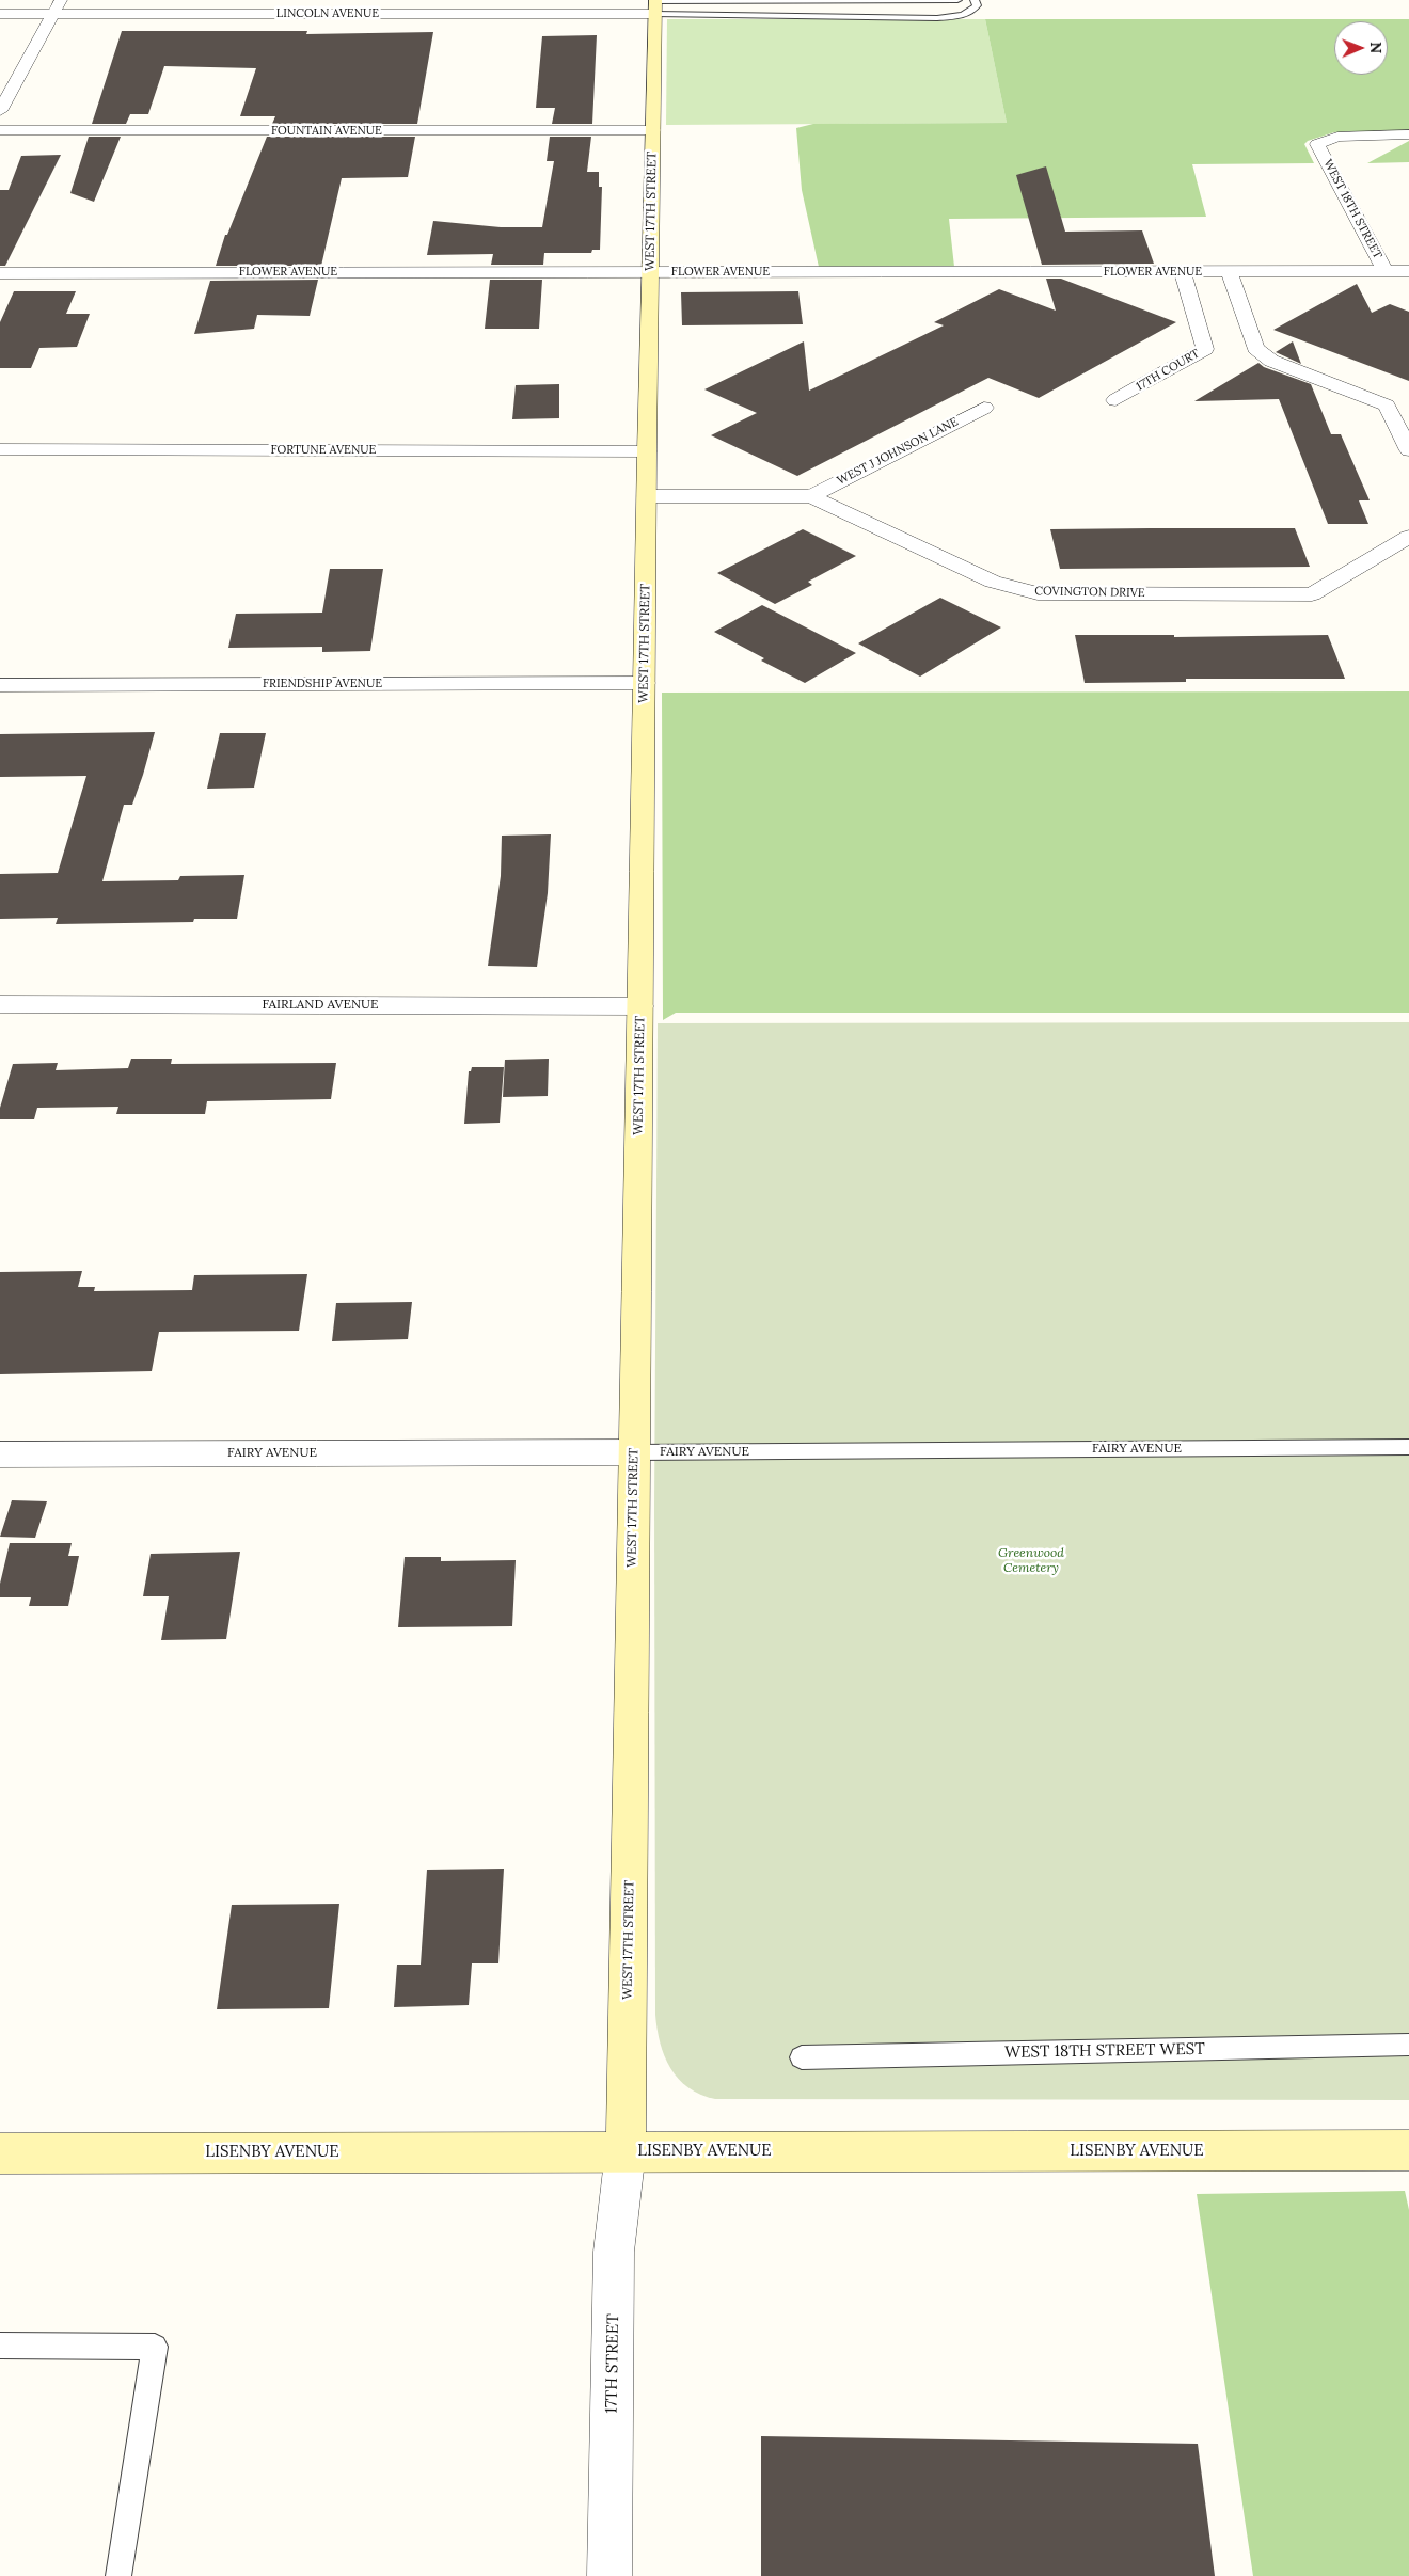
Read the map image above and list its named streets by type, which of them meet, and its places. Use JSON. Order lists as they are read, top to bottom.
{
  "streets": {
    "main road": ["WEST 17TH STREET", "LISENBY AVENUE"],
    "street": [
      "LINCOLN AVENUE",
      "FOUNTAIN AVENUE",
      "WEST 18TH STREET",
      "FLOWER AVENUE",
      "17TH COURT",
      "FORTUNE AVENUE",
      "WEST J JOHNSON LANE",
      "COVINGTON DRIVE",
      "FRIENDSHIP AVENUE",
      "FAIRLAND AVENUE",
      "FAIRY AVENUE",
      "17TH STREET"
    ],
    "lane": ["WEST 18TH STREET WEST"]
  },
  "crossings": [
    ["LINCOLN AVENUE", "WEST 17TH STREET"],
    ["FOUNTAIN AVENUE", "WEST 17TH STREET"],
    ["WEST 18TH STREET", "FLOWER AVENUE"],
    ["WEST 17TH STREET", "FLOWER AVENUE"],
    ["WEST 17TH STREET", "FORTUNE AVENUE"],
    ["WEST 17TH STREET", "COVINGTON DRIVE"],
    ["WEST 17TH STREET", "FRIENDSHIP AVENUE"],
    ["WEST 17TH STREET", "FAIRLAND AVENUE"],
    ["WEST 17TH STREET", "FAIRY AVENUE"],
    ["WEST 17TH STREET", "LISENBY AVENUE"],
    ["WEST 17TH STREET", "17TH STREET"],
    ["FLOWER AVENUE", "17TH COURT"],
    ["WEST J JOHNSON LANE", "COVINGTON DRIVE"],
    ["LISENBY AVENUE", "17TH STREET"]
  ],
  "parks": ["Greenwood Cemetery"],
  "north": "right"
}
